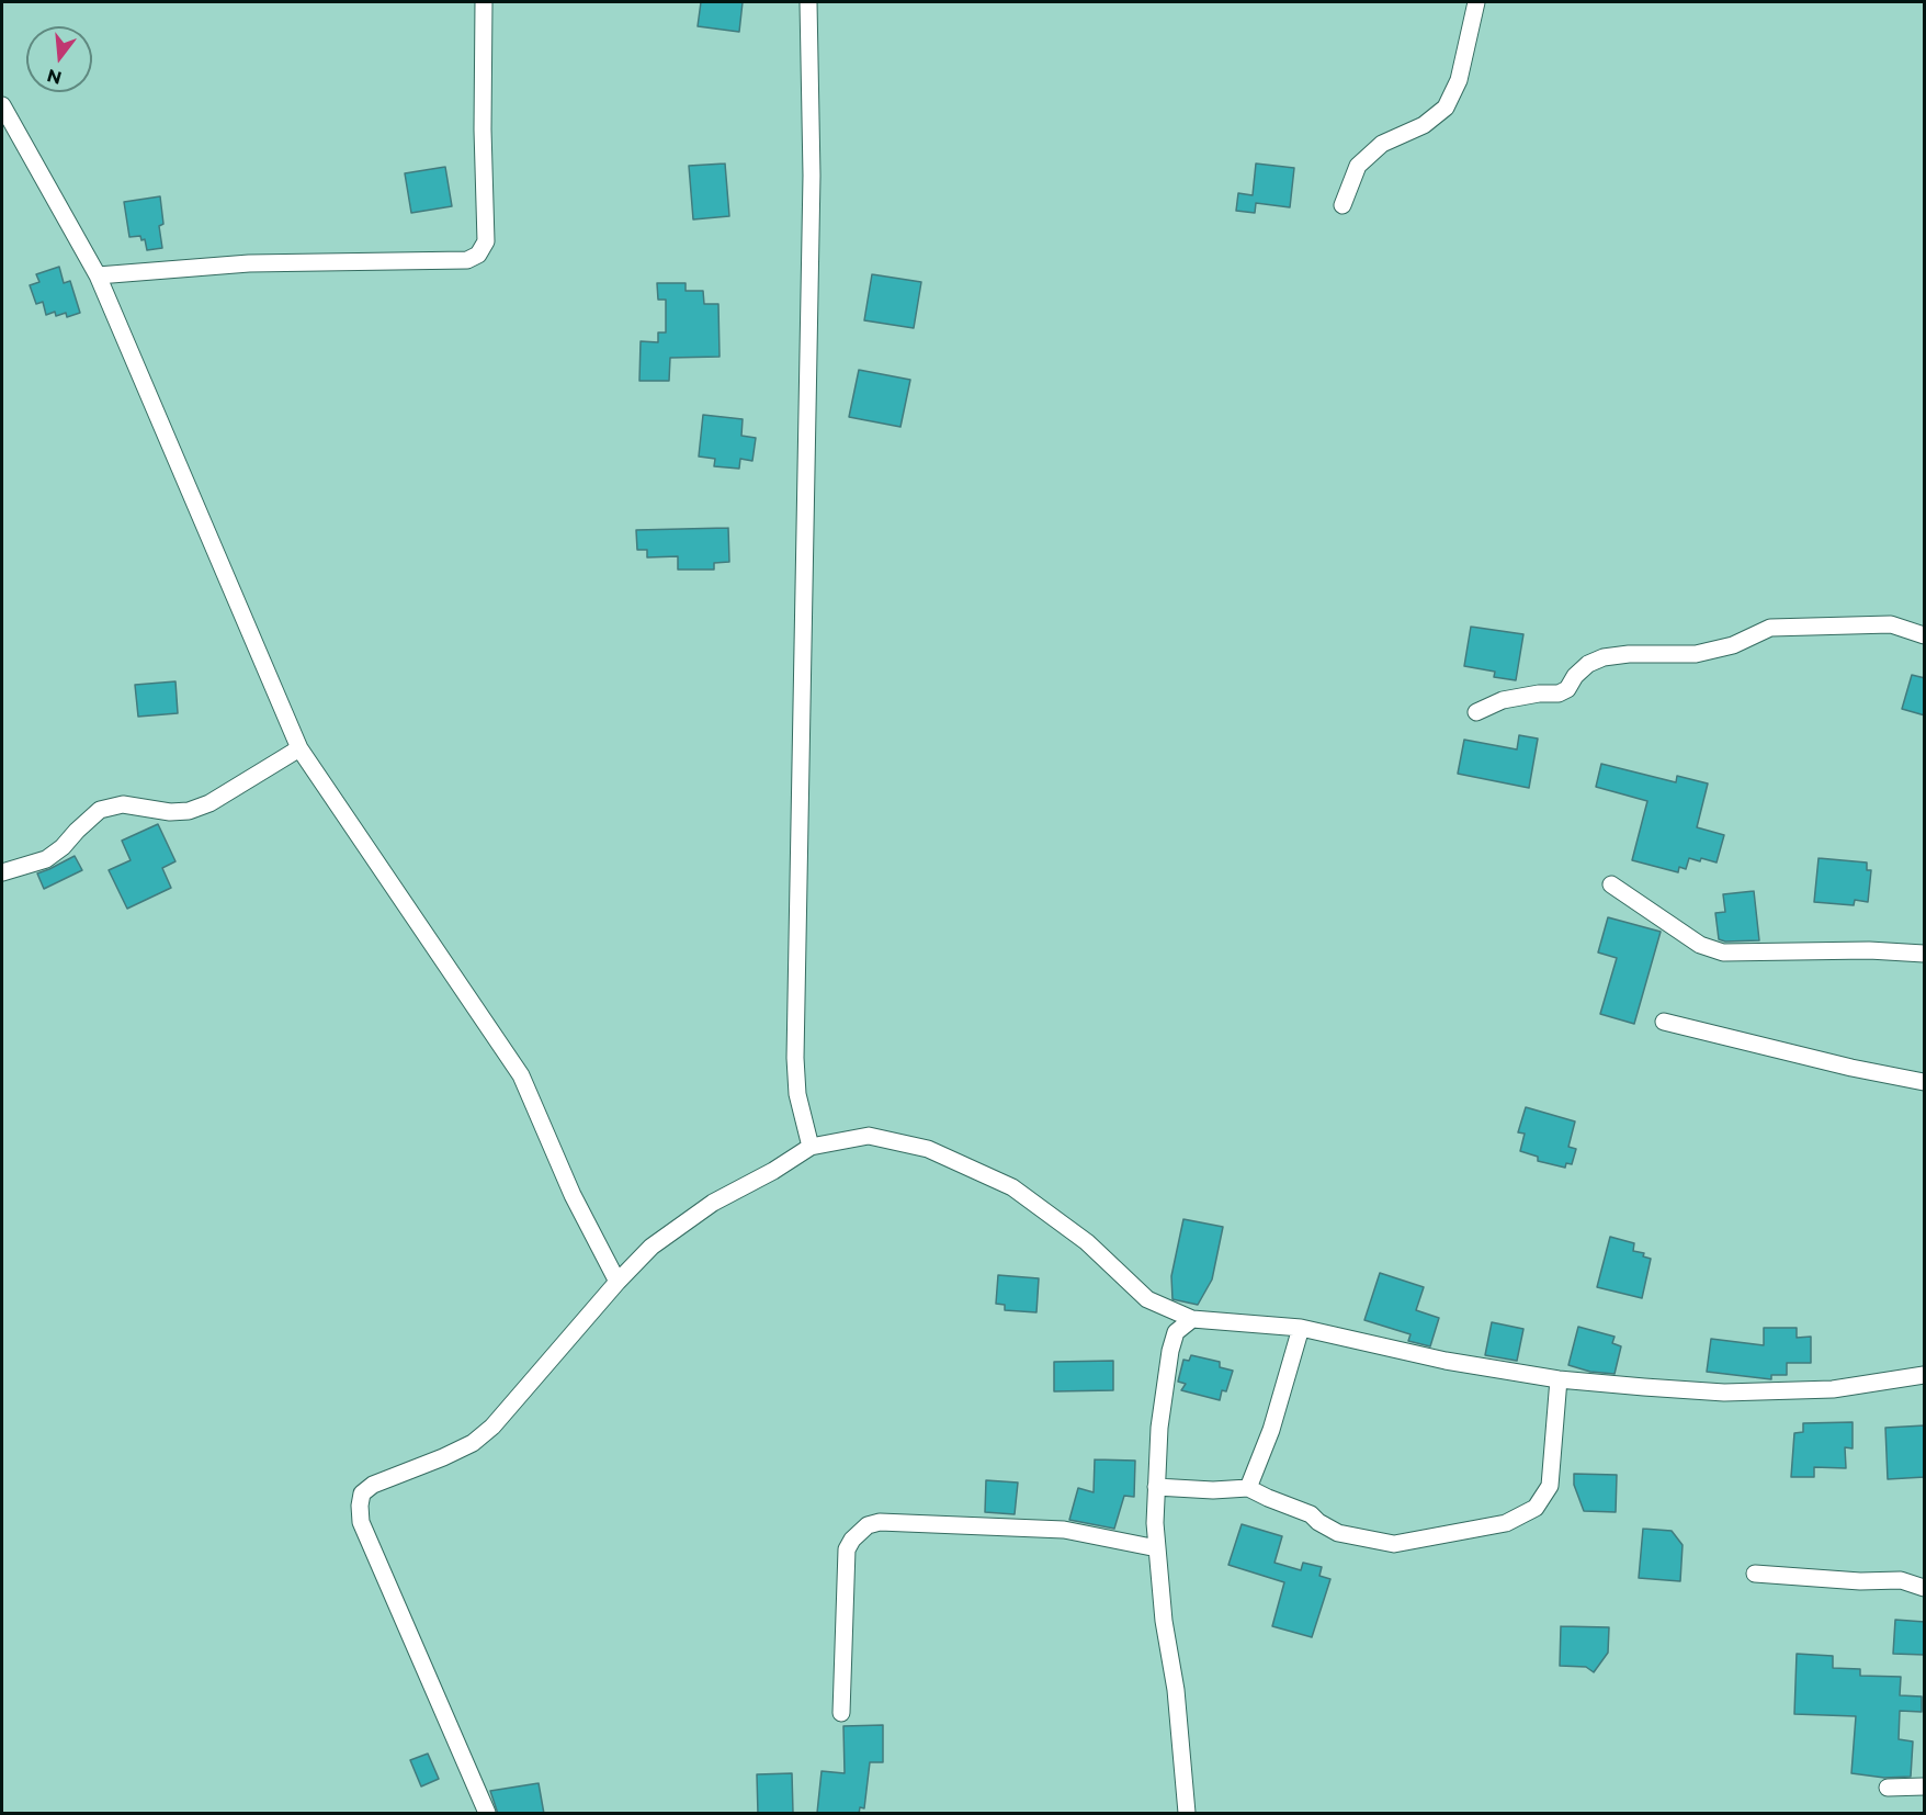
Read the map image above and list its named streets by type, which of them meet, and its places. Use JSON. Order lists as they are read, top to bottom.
{
  "north": "bottom"
}
